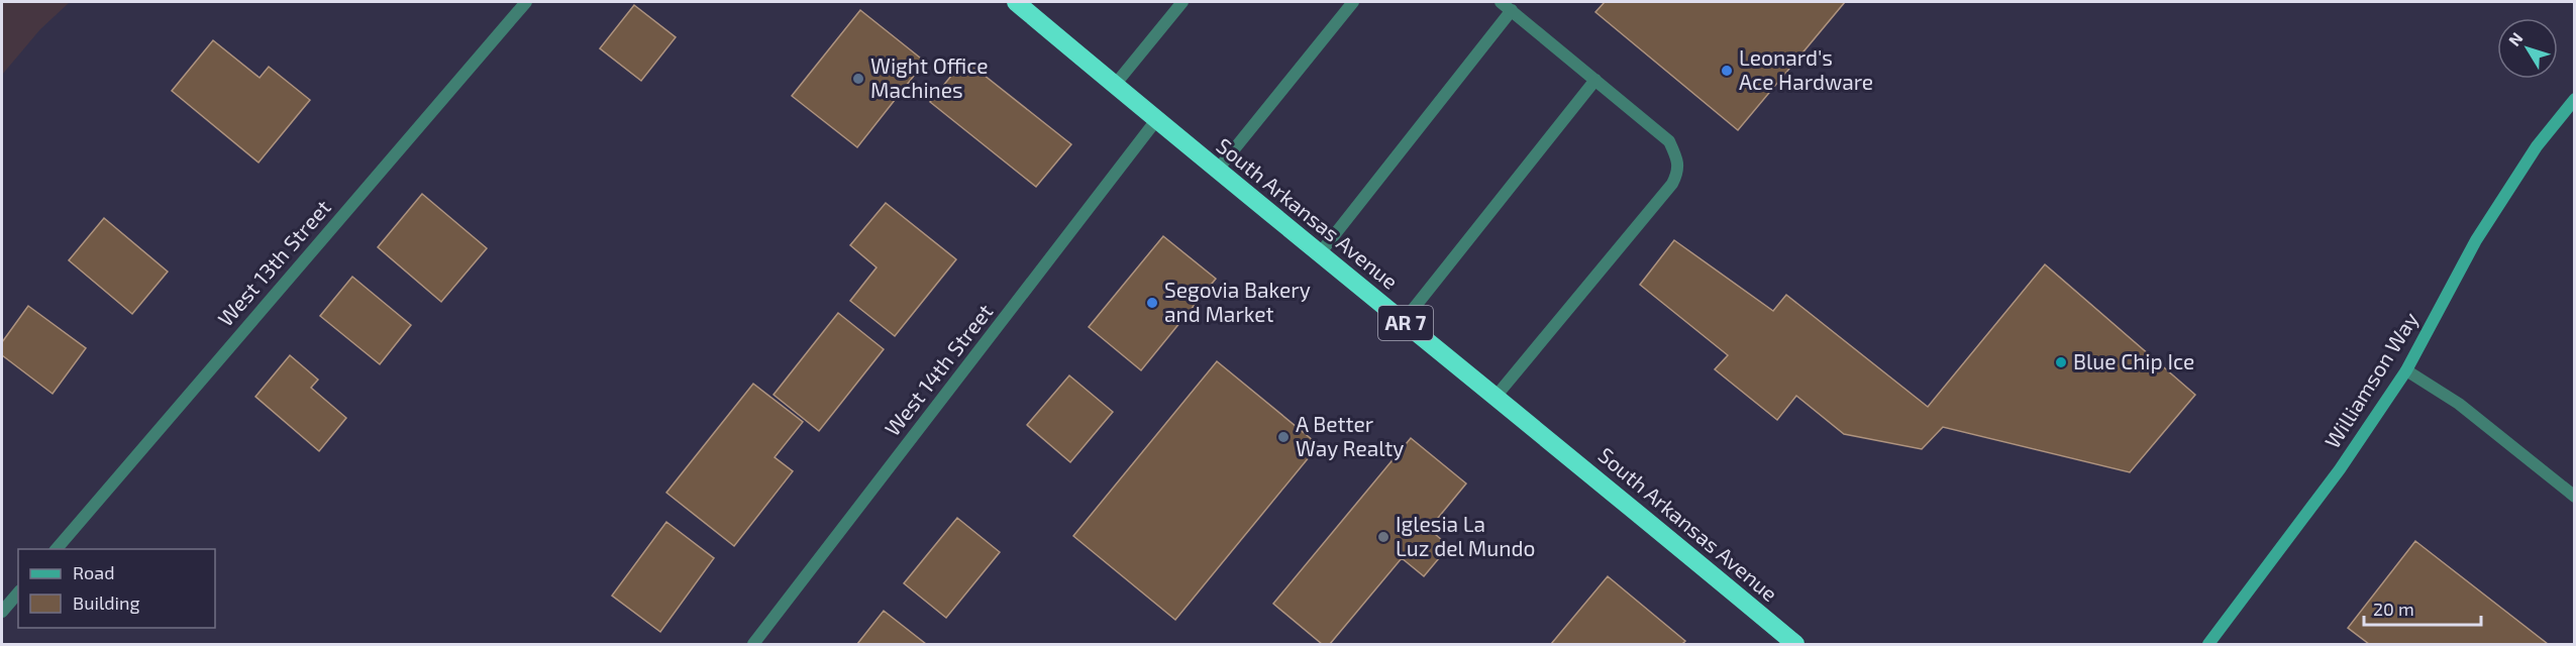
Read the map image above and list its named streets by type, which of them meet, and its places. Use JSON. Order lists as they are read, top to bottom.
{
  "streets": {
    "highway": ["South Arkansas Avenue", "AR 7"],
    "street": ["West 13th Street", "West 14th Street", "Williamson Way"]
  },
  "crossings": [
    ["South Arkansas Avenue", "West 14th Street"]
  ],
  "places": [
    "Leonard's Ace Hardware",
    "Wight Office Machines",
    "Segovia Bakery and Market",
    "Blue Chip Ice",
    "A Better Way Realty",
    "Iglesia La Luz del Mundo"
  ],
  "legend": ["Road", "Building"],
  "scale_bar": "20 m",
  "north": "top left"
}
